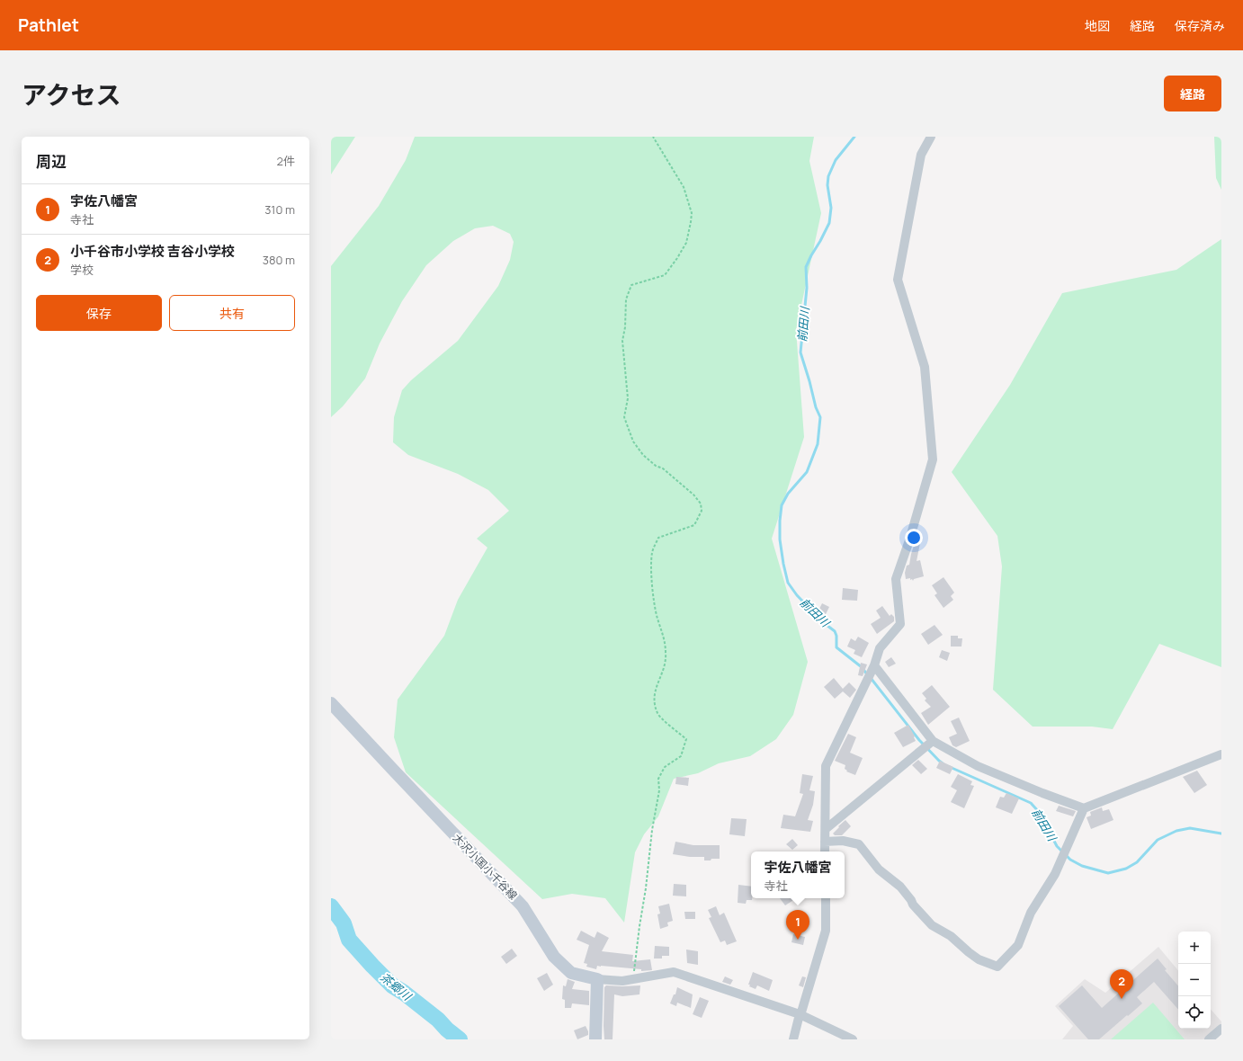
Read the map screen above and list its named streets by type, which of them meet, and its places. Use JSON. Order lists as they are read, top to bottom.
{
  "streets": {
    "main road": ["大沢小国小千谷線"]
  },
  "water": ["前田川", "茶郷川"],
  "page": {
    "header": "Pathlet",
    "nav": ["地図", "経路", "保存済み"],
    "title": "アクセス",
    "buttons": [
      "経路",
      ["保存", "共有"]
    ],
    "heading": ["周辺", "2件"],
    "list": [
      {
        "mark": "1",
        "name": "宇佐八幡宮",
        "note": "寺社",
        "value": "310 m"
      },
      {
        "mark": "2",
        "name": "小千谷市小学校 吉谷小学校",
        "note": "学校",
        "value": "380 m"
      }
    ],
    "popup": ["宇佐八幡宮", "寺社"],
    "pins": ["1", "2"],
    "map_buttons": ["+", "−"]
  }
}
